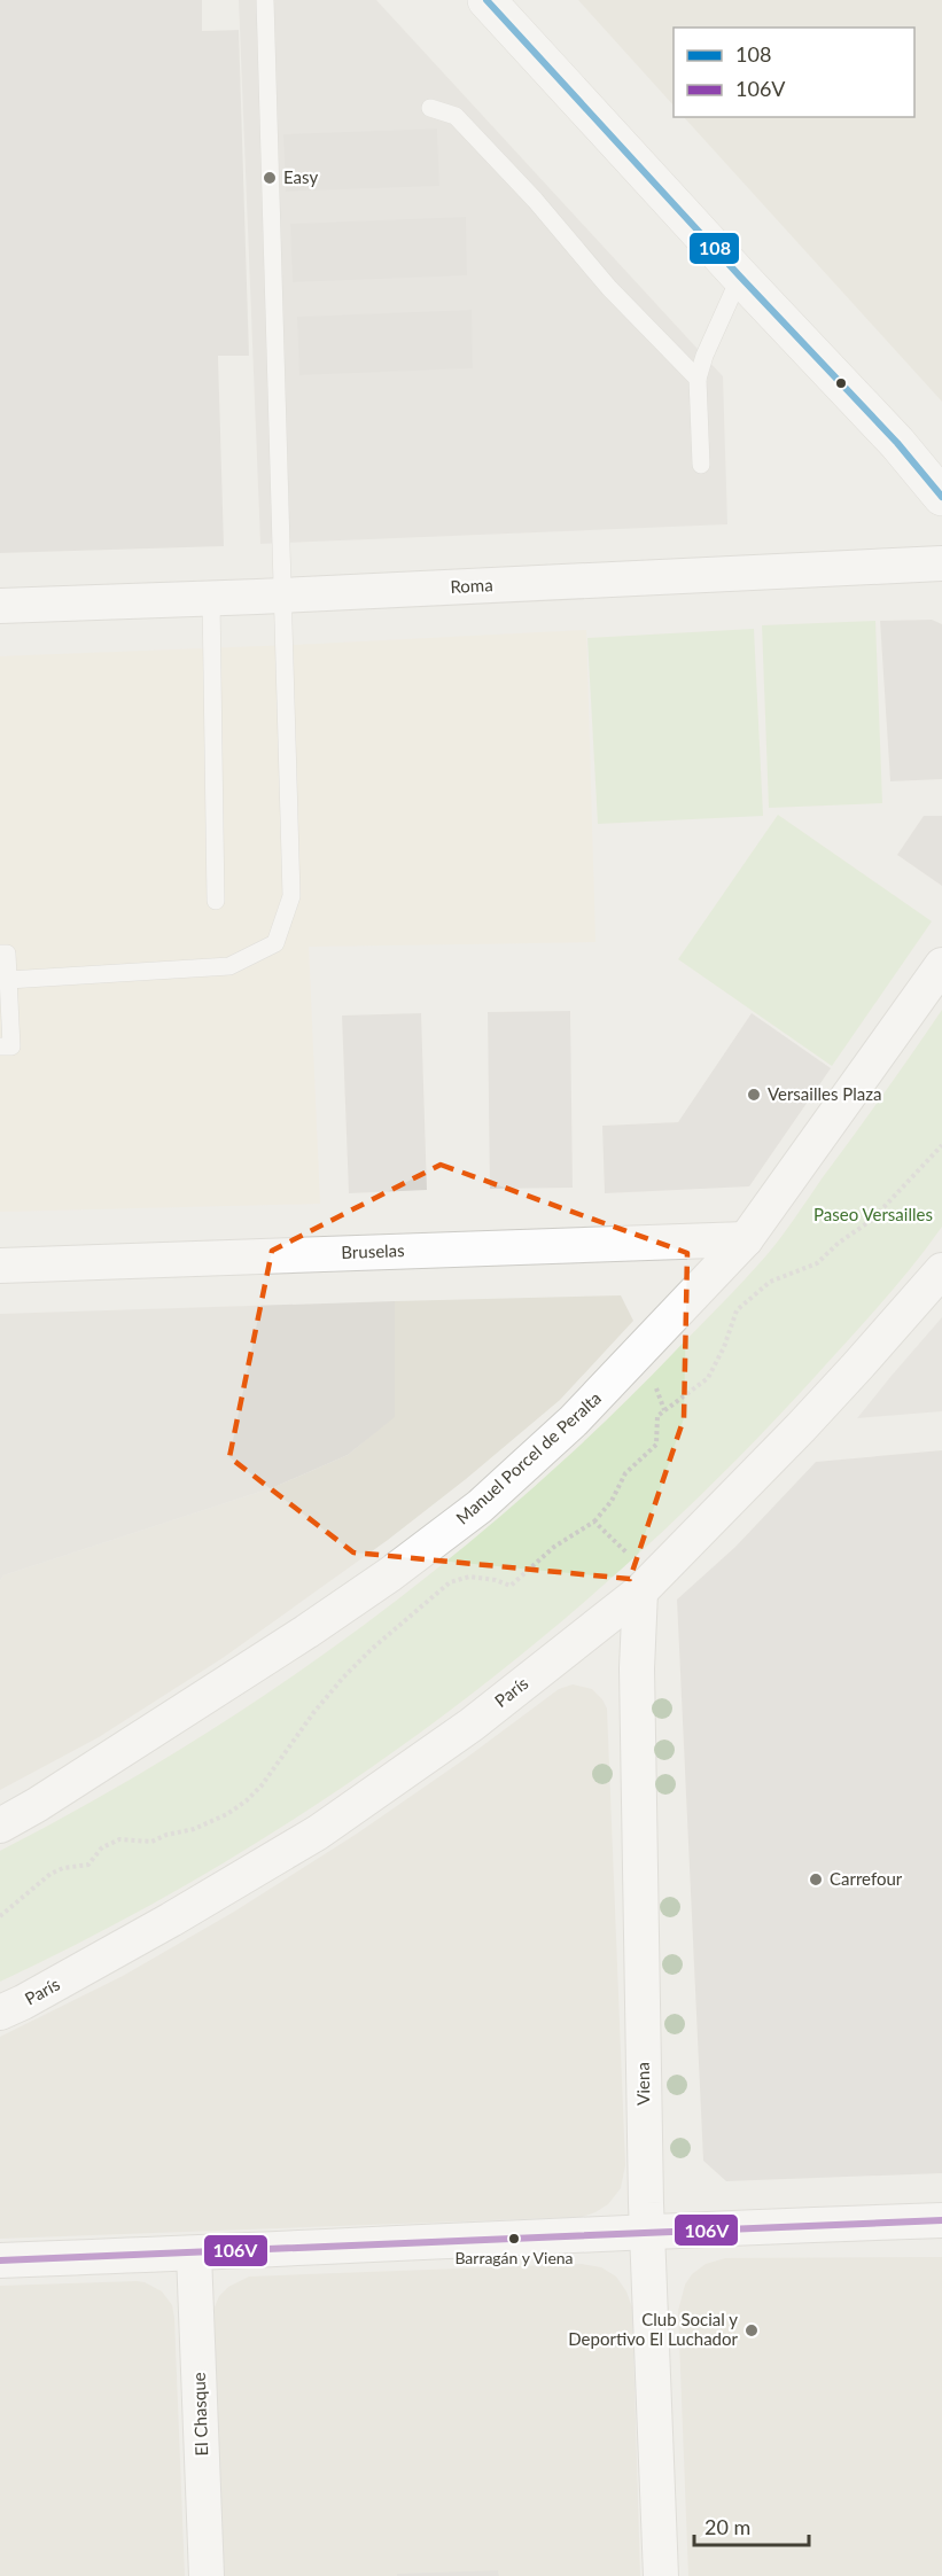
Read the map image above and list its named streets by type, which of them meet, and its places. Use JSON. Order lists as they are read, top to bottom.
{
  "streets": {
    "street": [
      "Roma",
      "Bruselas",
      "Manuel Porcel de Peralta",
      "París",
      "Viena",
      "El Chasque"
    ]
  },
  "crossings": [
    ["Bruselas", "Manuel Porcel de Peralta"],
    ["París", "Viena"]
  ],
  "parks": ["Paseo Versailles"],
  "places": [
    "Easy",
    "Versailles Plaza",
    "Carrefour",
    "Barragán y Viena",
    "Club Social y Deportivo El Luchador"
  ],
  "lines": ["transit line 108", "transit line 106V"],
  "legend": ["108", "106V"],
  "scale_bar": "20 m"
}
